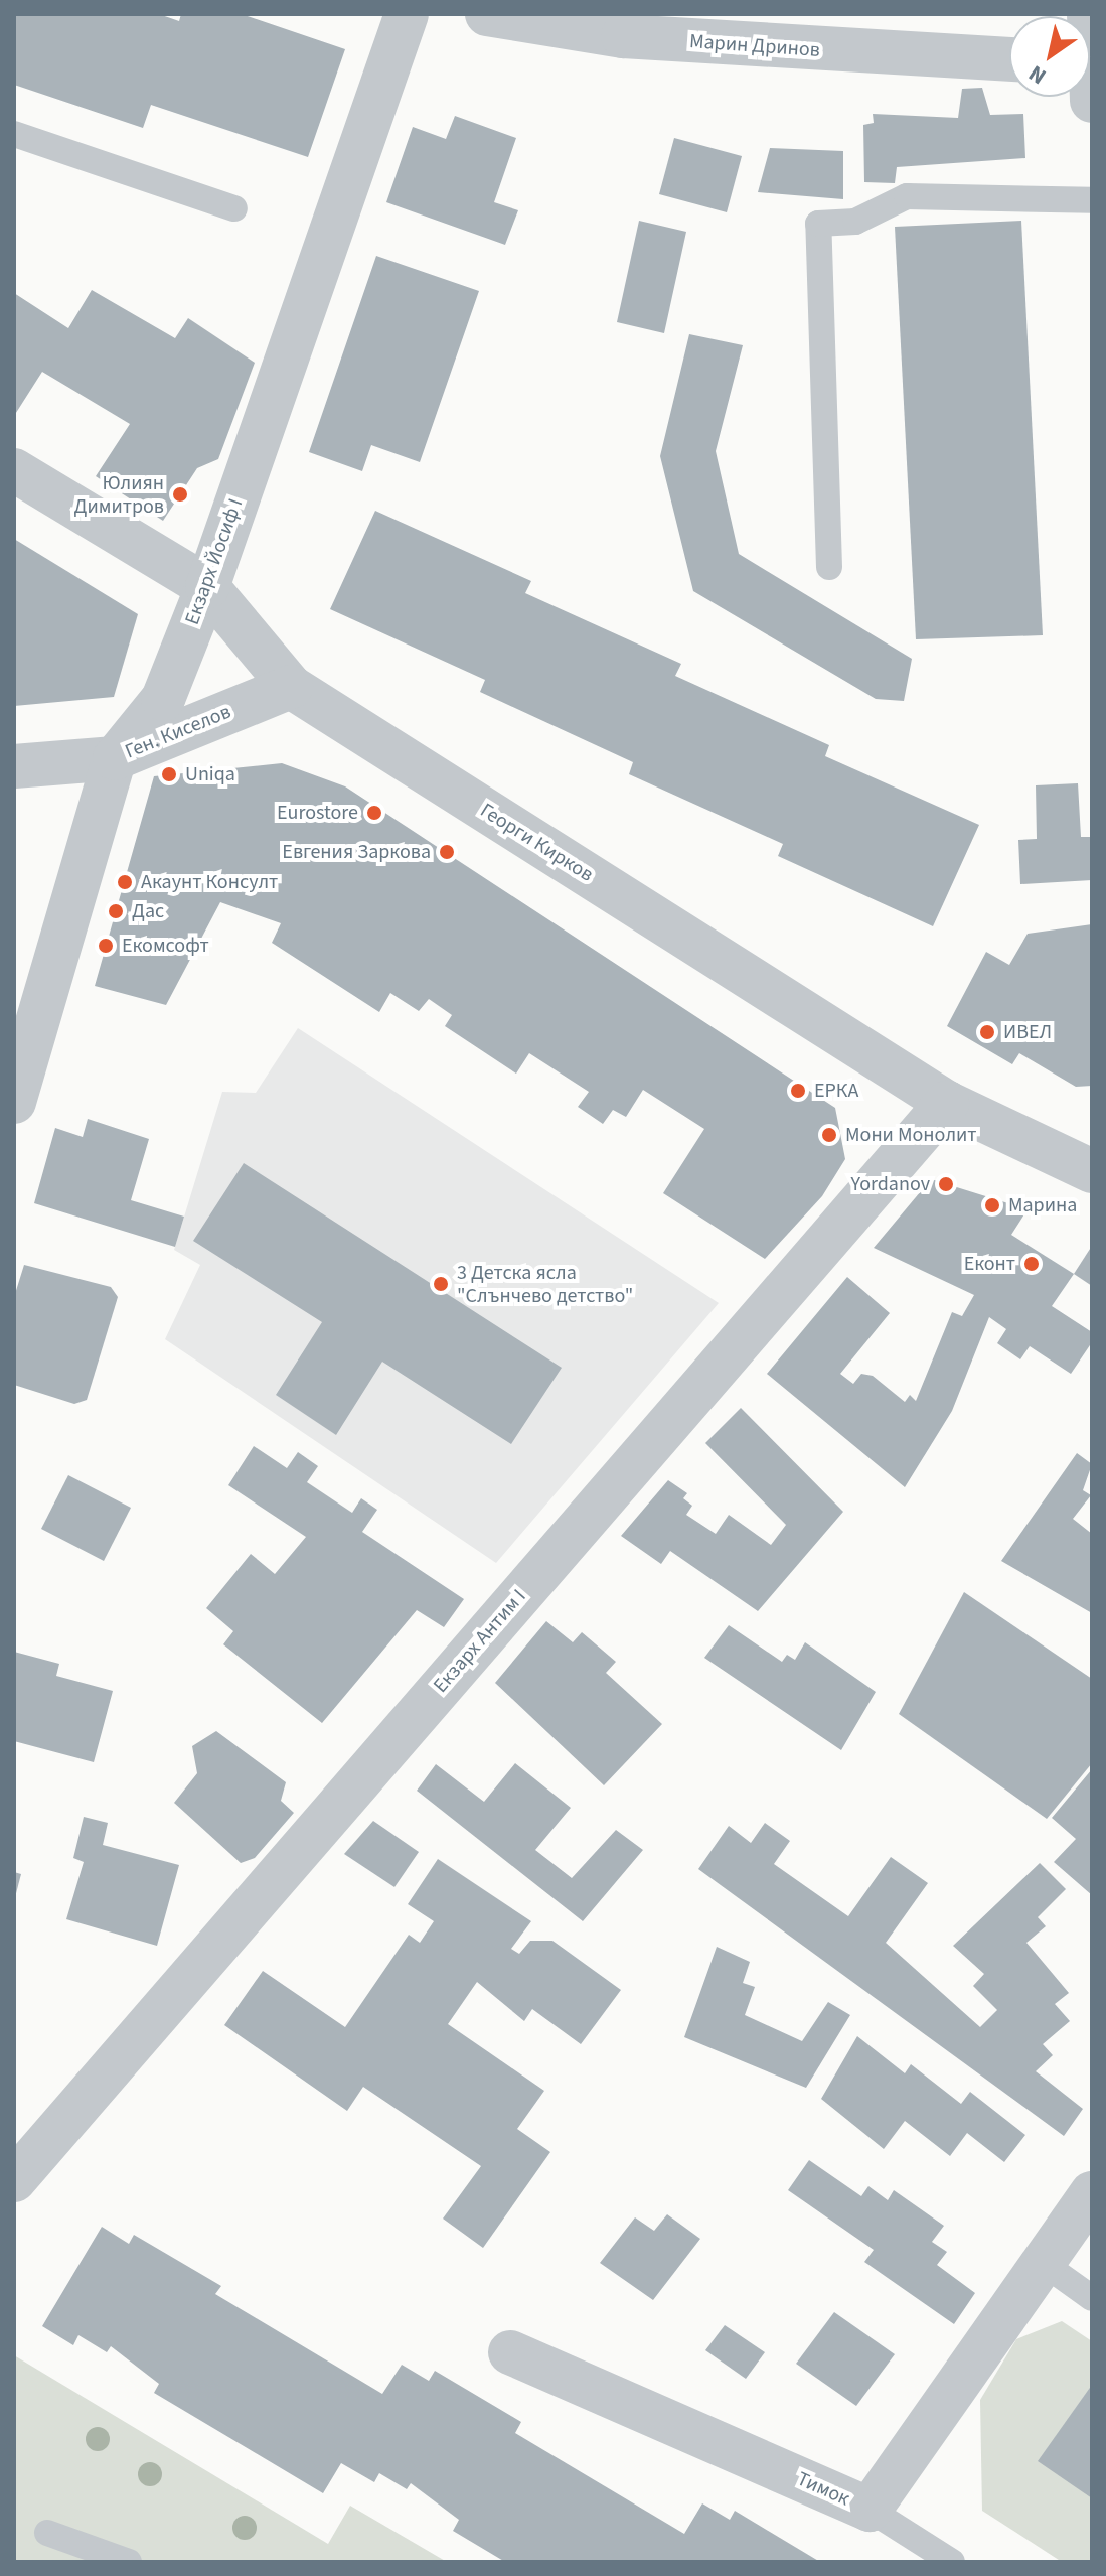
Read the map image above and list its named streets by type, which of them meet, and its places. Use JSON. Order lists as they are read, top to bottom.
{
  "streets": {
    "street": [
      "Марин Дринов",
      "Екзарх Йосиф I",
      "Ген. Киселов",
      "Георги Кирков",
      "Екзарх Антим I",
      "Тимок"
    ]
  },
  "crossings": [
    ["Екзарх Йосиф I", "Ген. Киселов"],
    ["Екзарх Йосиф I", "Георги Кирков"],
    ["Ген. Киселов", "Георги Кирков"],
    ["Георги Кирков", "Екзарх Антим I"]
  ],
  "places": [
    "Юлиян Димитров",
    "Uniqa",
    "Eurostore",
    "Евгения Заркова",
    "Акаунт Консулт",
    "Дас",
    "Екомсофт",
    "ИВЕЛ",
    "ЕРКА",
    "Мони Монолит",
    "Yordanov",
    "Марина",
    "Еконт",
    "3 Детска ясла \"Слънчево детство\""
  ],
  "north": "bottom left"
}
